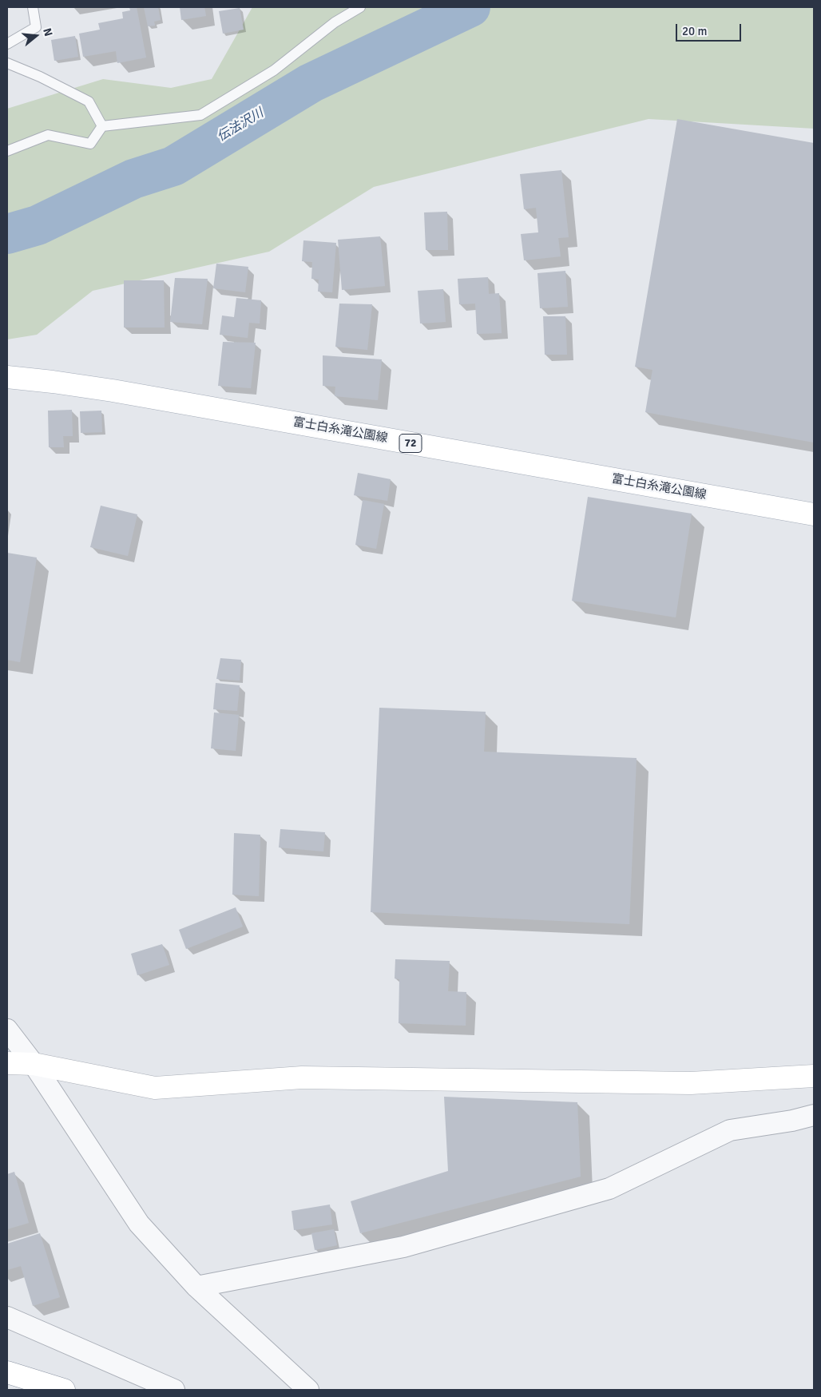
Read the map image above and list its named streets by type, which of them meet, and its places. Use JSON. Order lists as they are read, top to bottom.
{
  "streets": {
    "main road": ["富士白糸滝公園線", "72"]
  },
  "water": ["伝法沢川"],
  "scale_bar": "20 m",
  "north": "right"
}
